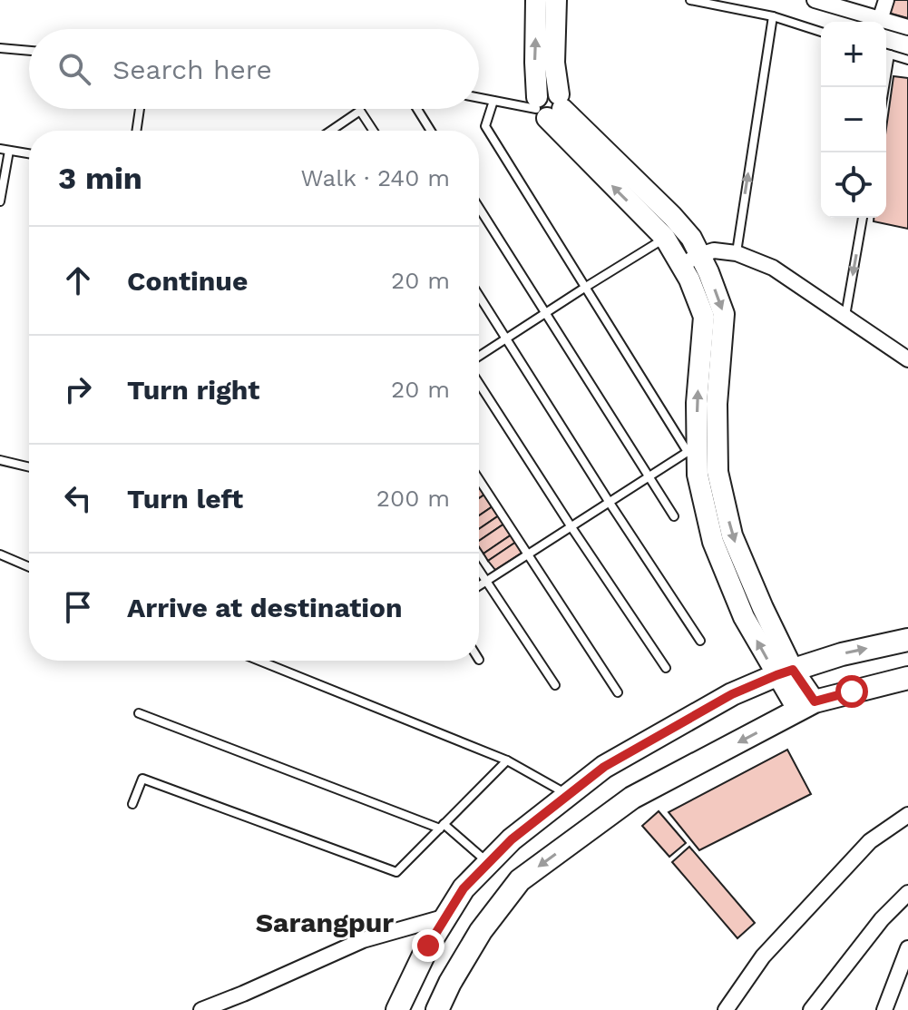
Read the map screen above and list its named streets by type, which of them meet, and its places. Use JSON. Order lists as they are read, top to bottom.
{
  "districts": ["Sarangpur"],
  "page": {
    "map_buttons": ["+", "−"],
    "search": "Search here",
    "heading": ["3 min", "Walk · 240 m"],
    "list": [
      ["Continue", "20 m"],
      ["Turn right", "20 m"],
      ["Turn left", "200 m"],
      "Arrive at destination"
    ]
  }
}
